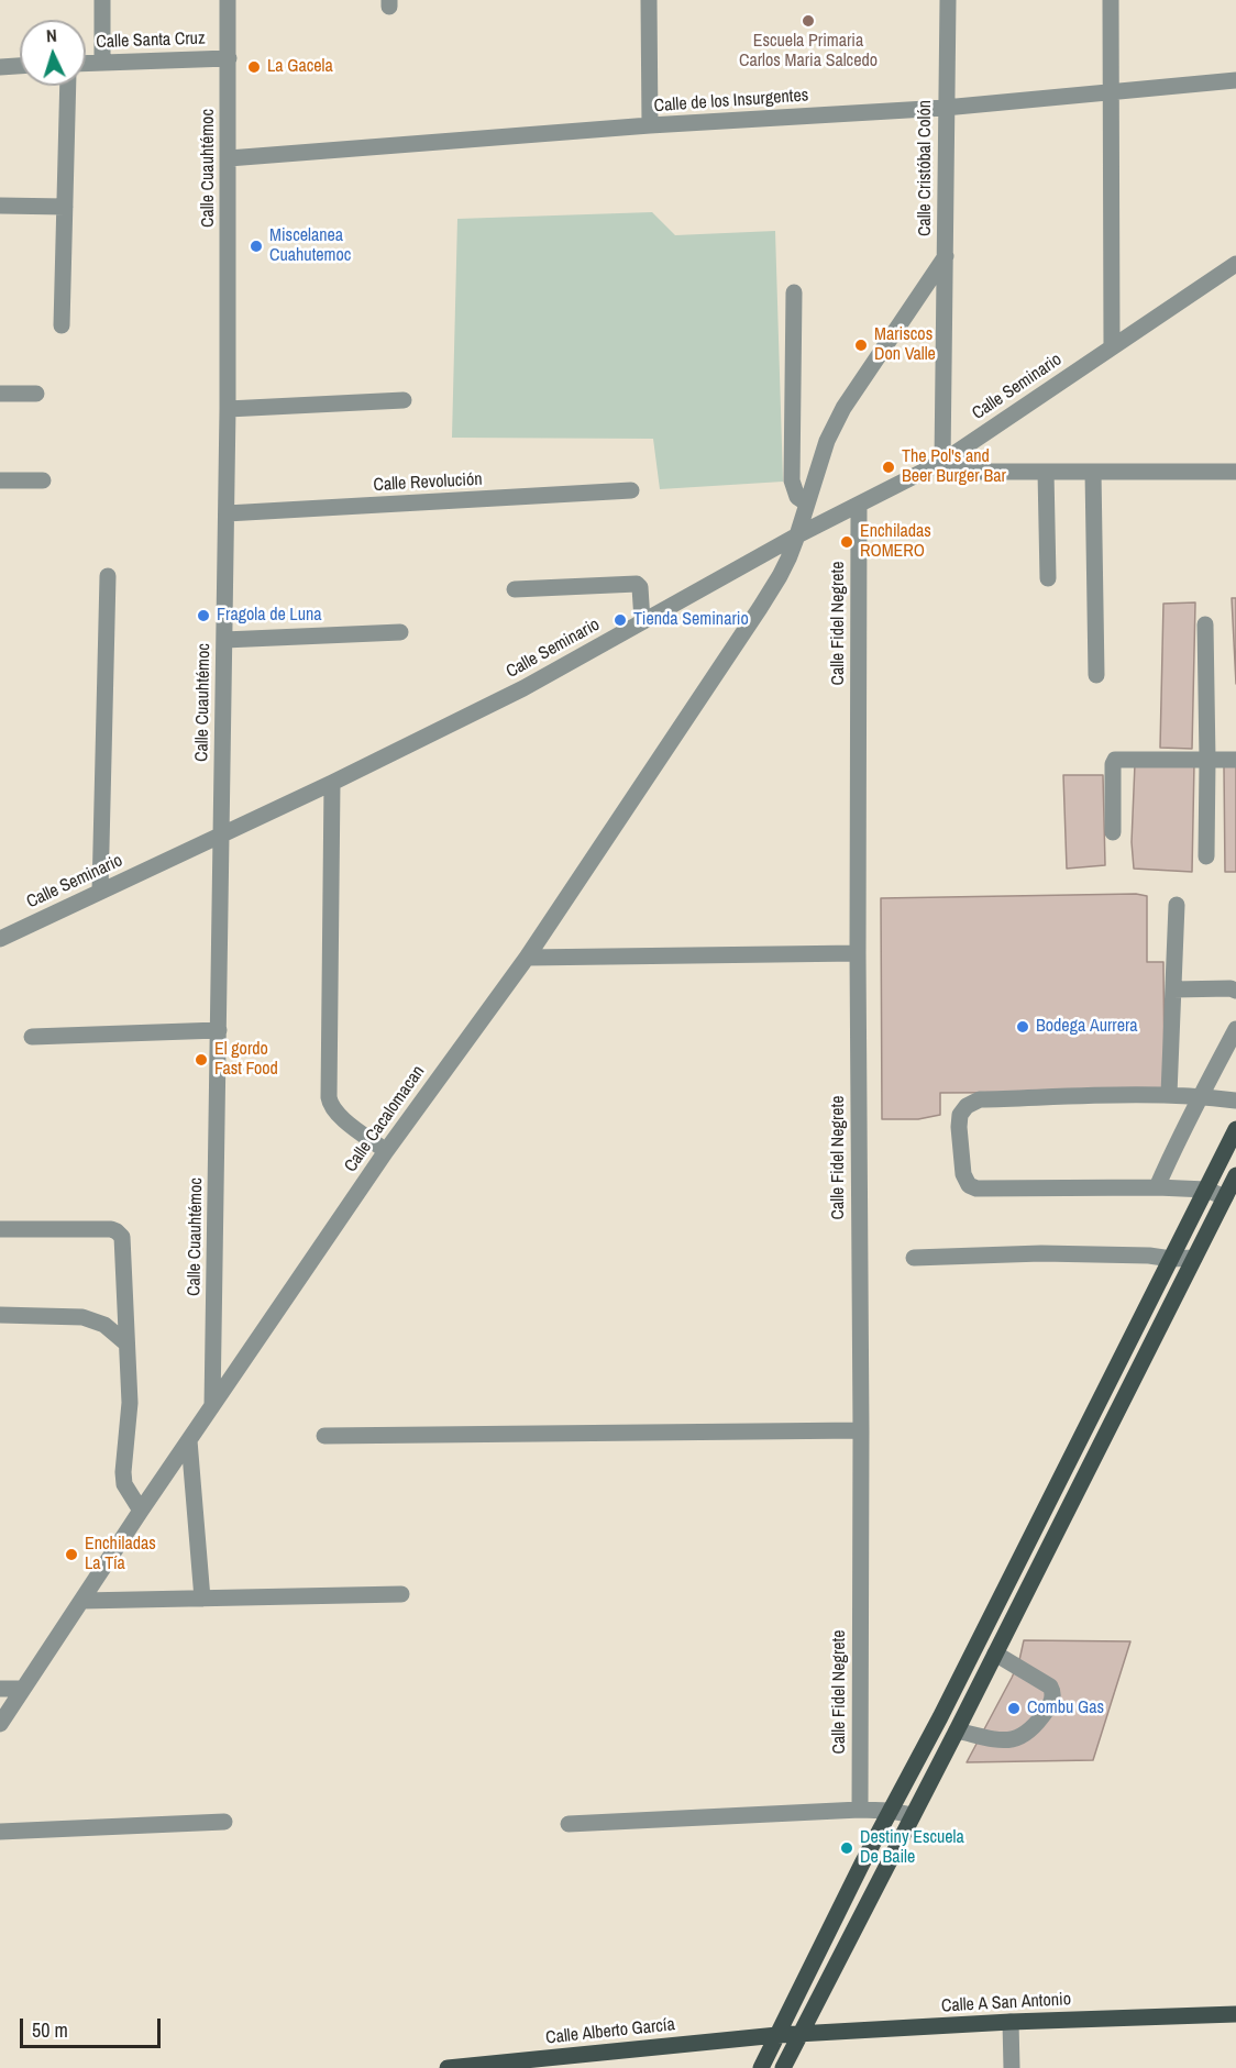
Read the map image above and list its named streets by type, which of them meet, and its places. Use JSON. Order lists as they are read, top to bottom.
{
  "streets": {
    "main road": ["Calle A San Antonio", "Calle Alberto García"],
    "street": [
      "Calle Santa Cruz",
      "Calle de los Insurgentes",
      "Calle Cuauhtémoc",
      "Calle Cristóbal Colón",
      "Calle Seminario",
      "Calle Revolución",
      "Calle Fidel Negrete",
      "Calle Cacalomacan"
    ]
  },
  "crossings": [
    ["Calle Santa Cruz", "Calle Cuauhtémoc"],
    ["Calle de los Insurgentes", "Calle Cuauhtémoc"],
    ["Calle de los Insurgentes", "Calle Cristóbal Colón"],
    ["Calle Cuauhtémoc", "Calle Seminario"],
    ["Calle Cuauhtémoc", "Calle Revolución"],
    ["Calle Cuauhtémoc", "Calle Cacalomacan"],
    ["Calle Cristóbal Colón", "Calle Seminario"],
    ["Calle Cristóbal Colón", "Calle Cacalomacan"],
    ["Calle Seminario", "Calle Fidel Negrete"],
    ["Calle Seminario", "Calle Cacalomacan"],
    ["Calle A San Antonio", "Calle Alberto García"]
  ],
  "places": [
    "Escuela Primaria Carlos Maria Salcedo",
    "La Gacela",
    "Miscelanea Cuahutemoc",
    "Mariscos Don Valle",
    "The Pol's and Beer Burger Bar",
    "Enchiladas ROMERO",
    "Fragola de Luna",
    "Tienda Seminario",
    "Bodega Aurrera",
    "El gordo Fast Food",
    "Enchiladas La Tía",
    "Combu Gas",
    "Destiny Escuela De Baile"
  ],
  "scale_bar": "50 m",
  "north": "top"
}
